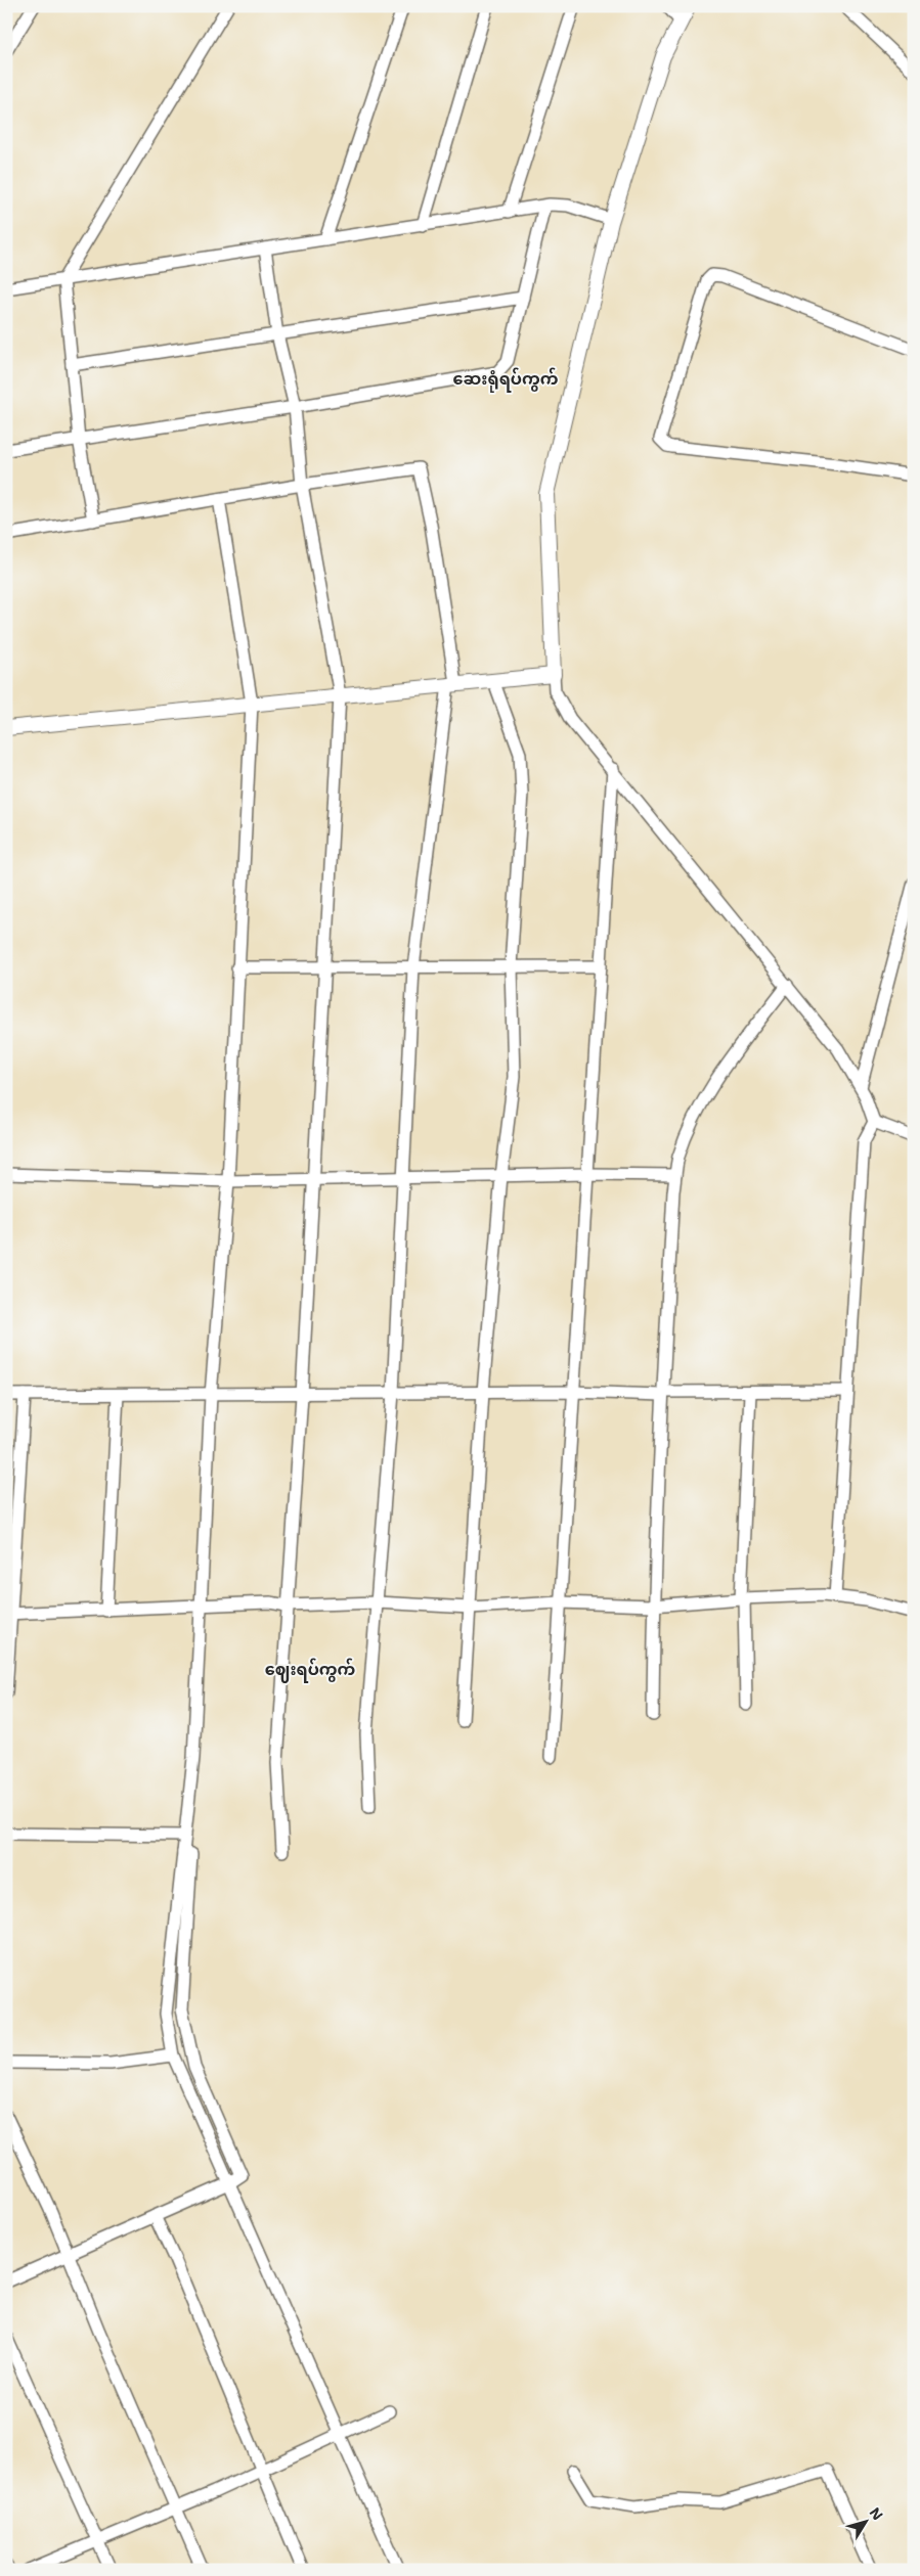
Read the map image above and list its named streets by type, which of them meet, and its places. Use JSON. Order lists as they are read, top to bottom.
{
  "districts": ["ဆေးရုံရပ်ကွက်", "ဈေးရပ်ကွက်"],
  "north": "top right"
}
